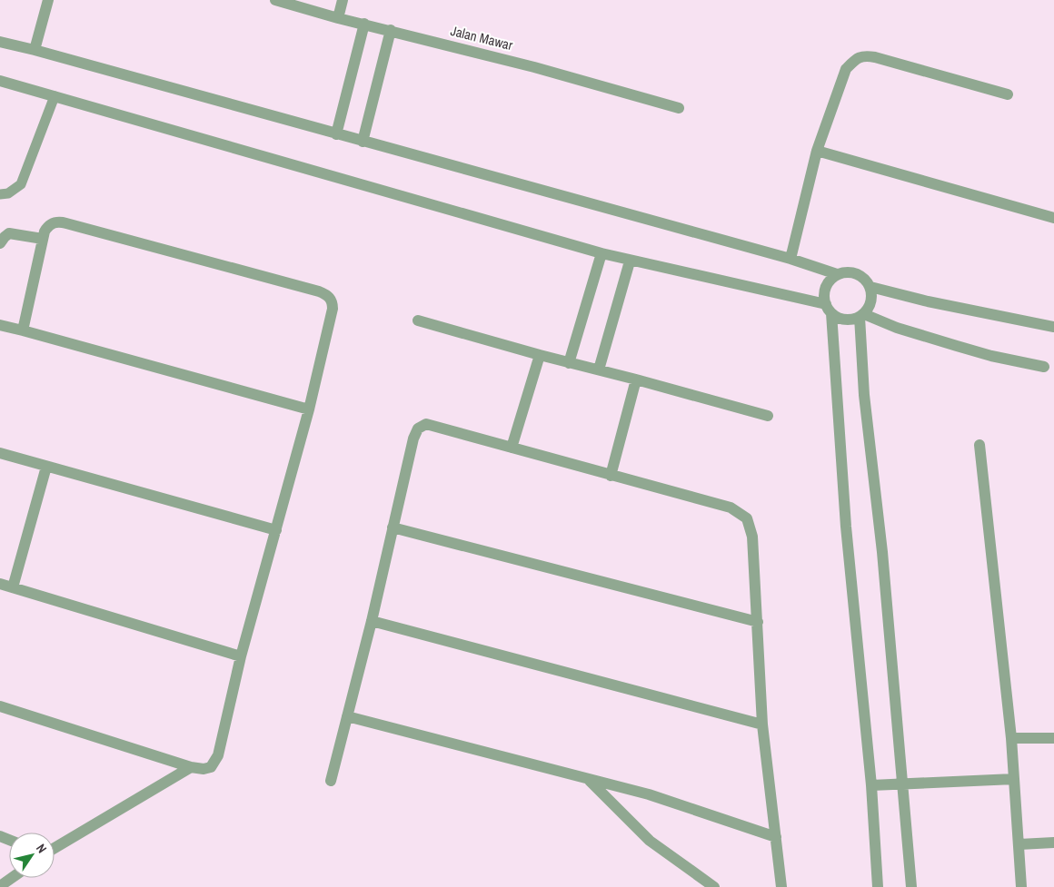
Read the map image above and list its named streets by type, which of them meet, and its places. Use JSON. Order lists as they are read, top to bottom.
{
  "streets": {
    "street": ["Jalan Mawar"]
  },
  "north": "top right"
}
